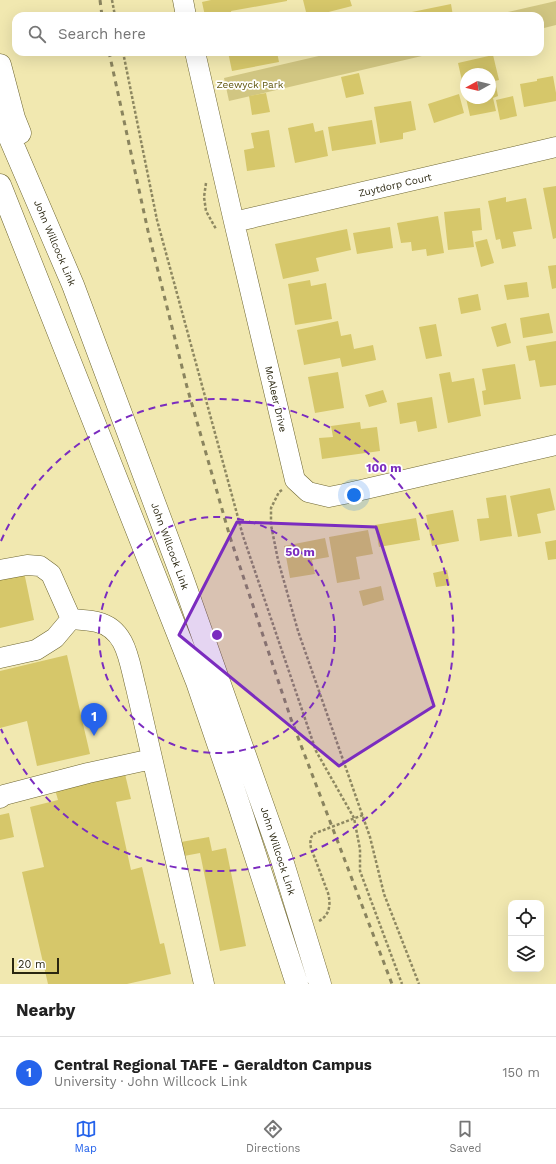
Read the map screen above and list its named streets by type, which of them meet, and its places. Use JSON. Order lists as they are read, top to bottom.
{
  "streets": {
    "main road": ["John Willcock Link"],
    "street": ["Zuytdorp Court", "McAleer Drive"]
  },
  "crossings": [
    ["Zuytdorp Court", "McAleer Drive"]
  ],
  "parks": ["Zeewyck Park"],
  "scale_bar": "20 m",
  "north": "left",
  "page": {
    "search": "Search here",
    "pins": "1",
    "scale": "20 m",
    "heading": "Nearby",
    "list": [
      {
        "mark": "1",
        "name": "Central Regional TAFE - Geraldton Campus",
        "note": "University · John Willcock Link",
        "value": "150 m"
      }
    ],
    "nav": ["Map", "Directions", "Saved"]
  },
  "rings": ["100 m", "50 m"]
}
